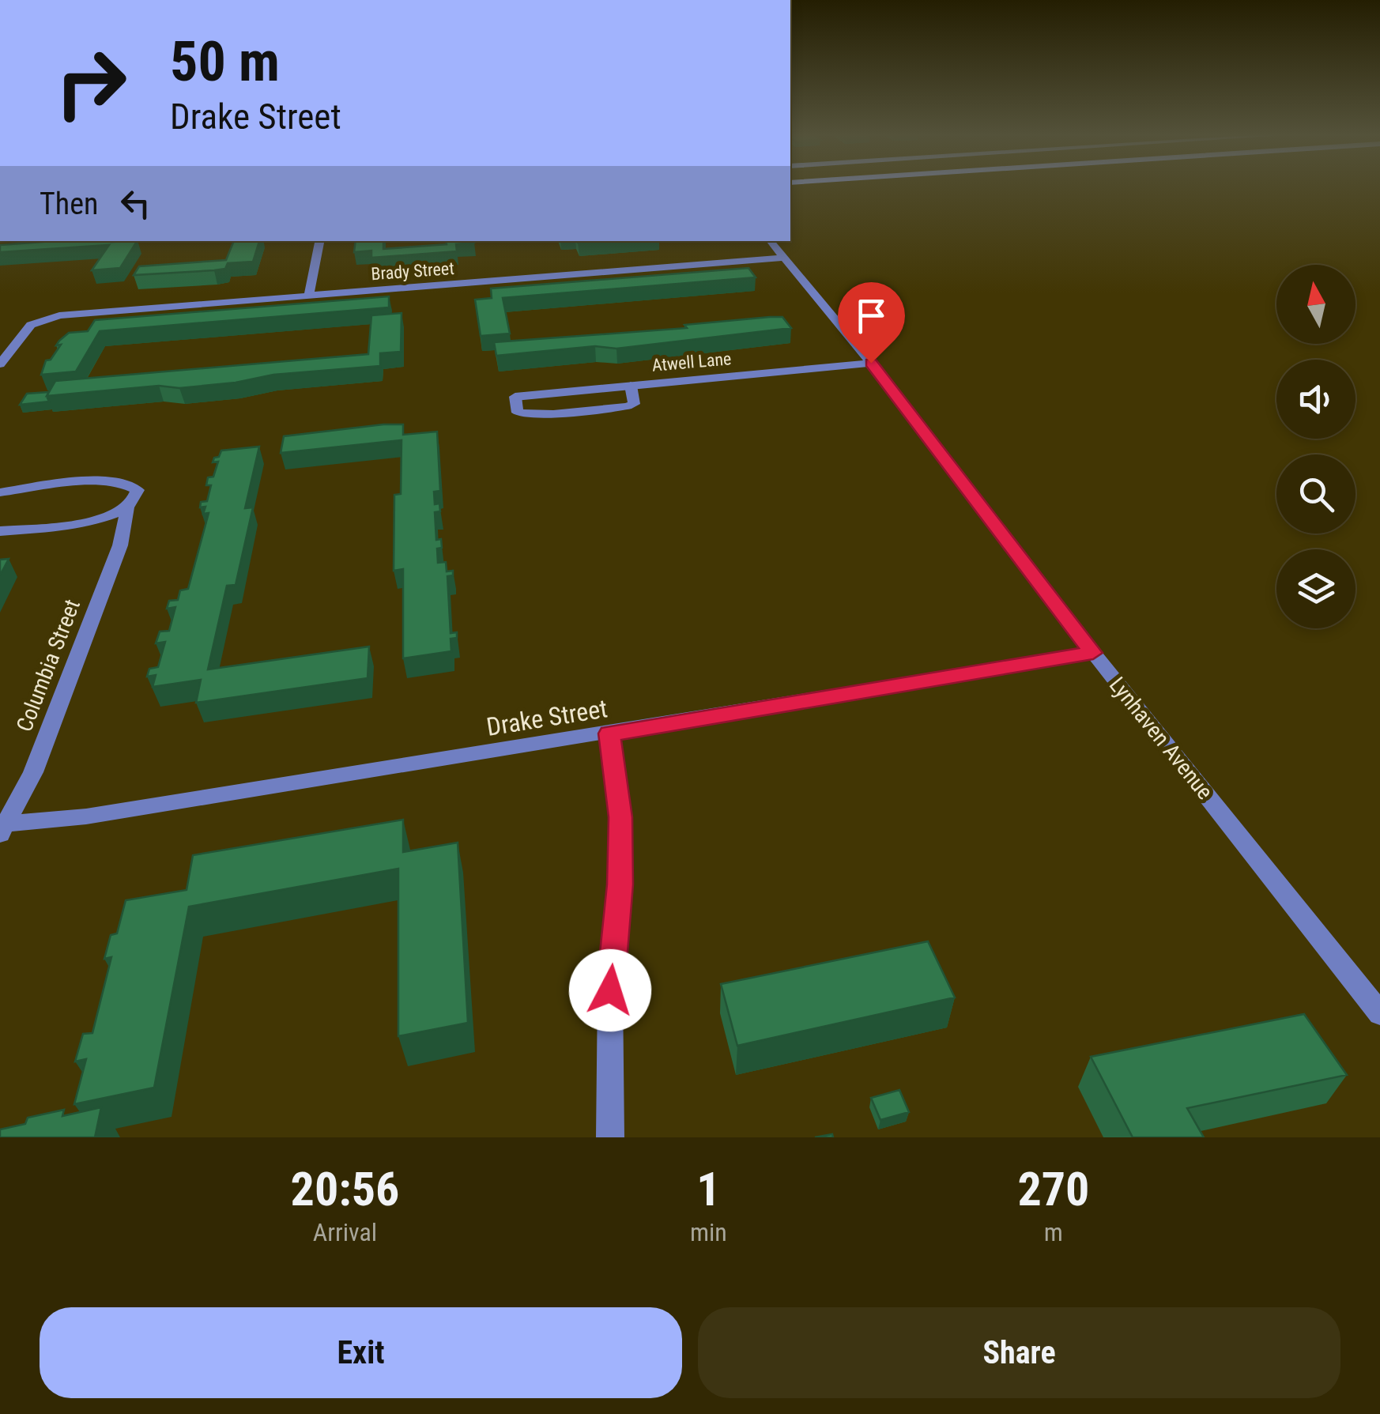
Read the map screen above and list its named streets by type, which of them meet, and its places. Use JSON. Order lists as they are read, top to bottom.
{
  "streets": {
    "street": [
      "Brady Street",
      "Atwell Lane",
      "Columbia Street",
      "Drake Street",
      "Lynhaven Avenue"
    ]
  },
  "crossings": [
    ["Brady Street", "Lynhaven Avenue"],
    ["Atwell Lane", "Lynhaven Avenue"],
    ["Columbia Street", "Drake Street"],
    ["Drake Street", "Lynhaven Avenue"]
  ],
  "north": "top",
  "page": {
    "turn": ["50 m", "Drake Street"],
    "then": "Then",
    "eta": [
      "20:56",
      "Arrival",
      "1",
      "min",
      "270",
      "m"
    ],
    "buttons": ["Exit", "Share"]
  }
}
